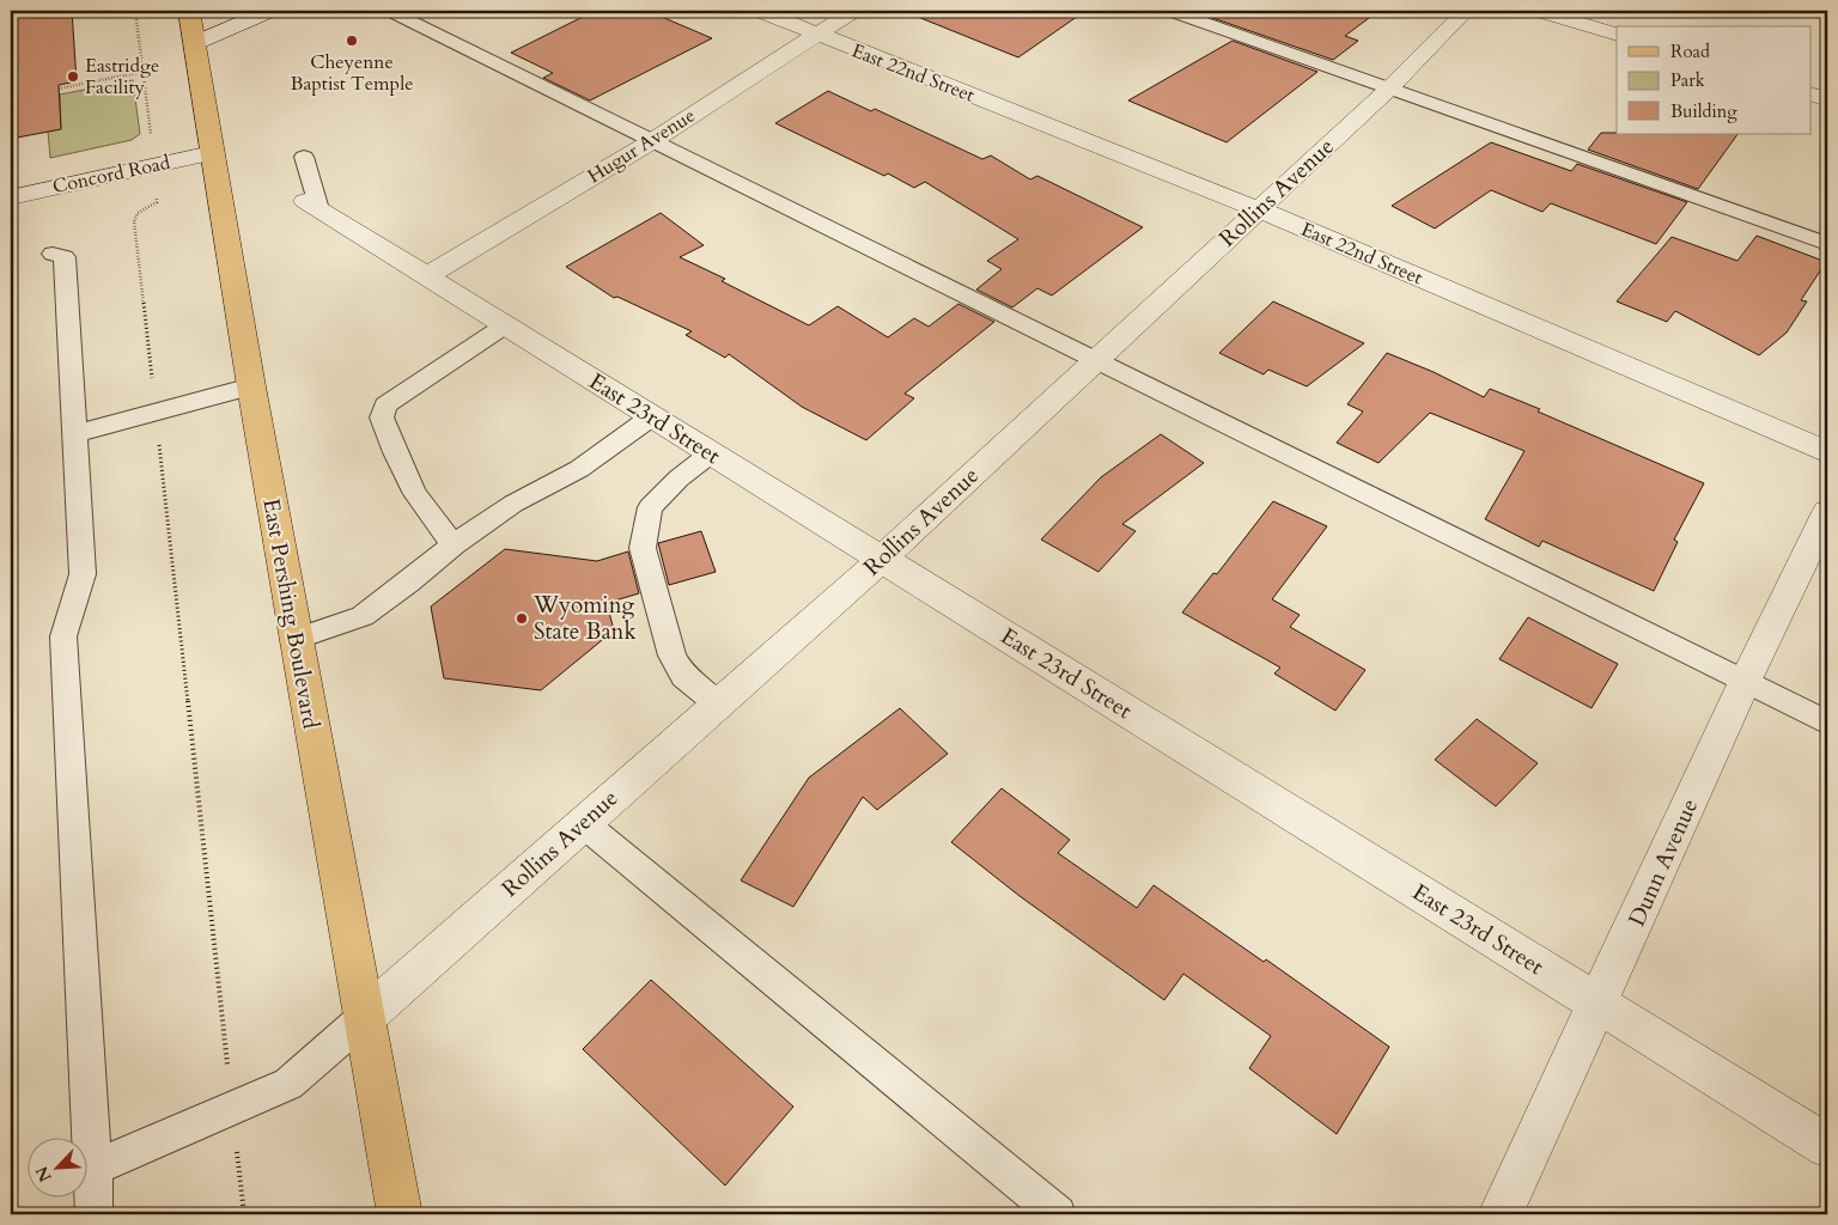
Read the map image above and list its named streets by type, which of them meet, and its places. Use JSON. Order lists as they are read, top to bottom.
{
  "streets": {
    "main road": ["East Pershing Boulevard"],
    "street": [
      "East 22nd Street",
      "Hugur Avenue",
      "Concord Road",
      "Rollins Avenue",
      "East 23rd Street",
      "Dunn Avenue"
    ]
  },
  "crossings": [
    ["East 22nd Street", "Hugur Avenue"],
    ["East 22nd Street", "Rollins Avenue"],
    ["Hugur Avenue", "East 23rd Street"],
    ["Concord Road", "East Pershing Boulevard"],
    ["Rollins Avenue", "East 23rd Street"],
    ["Rollins Avenue", "East Pershing Boulevard"],
    ["East 23rd Street", "Dunn Avenue"]
  ],
  "places": ["Cheyenne Baptist Temple", "Eastridge Facility", "Wyoming State Bank"],
  "legend": ["Road", "Park", "Building"],
  "north": "bottom left"
}
